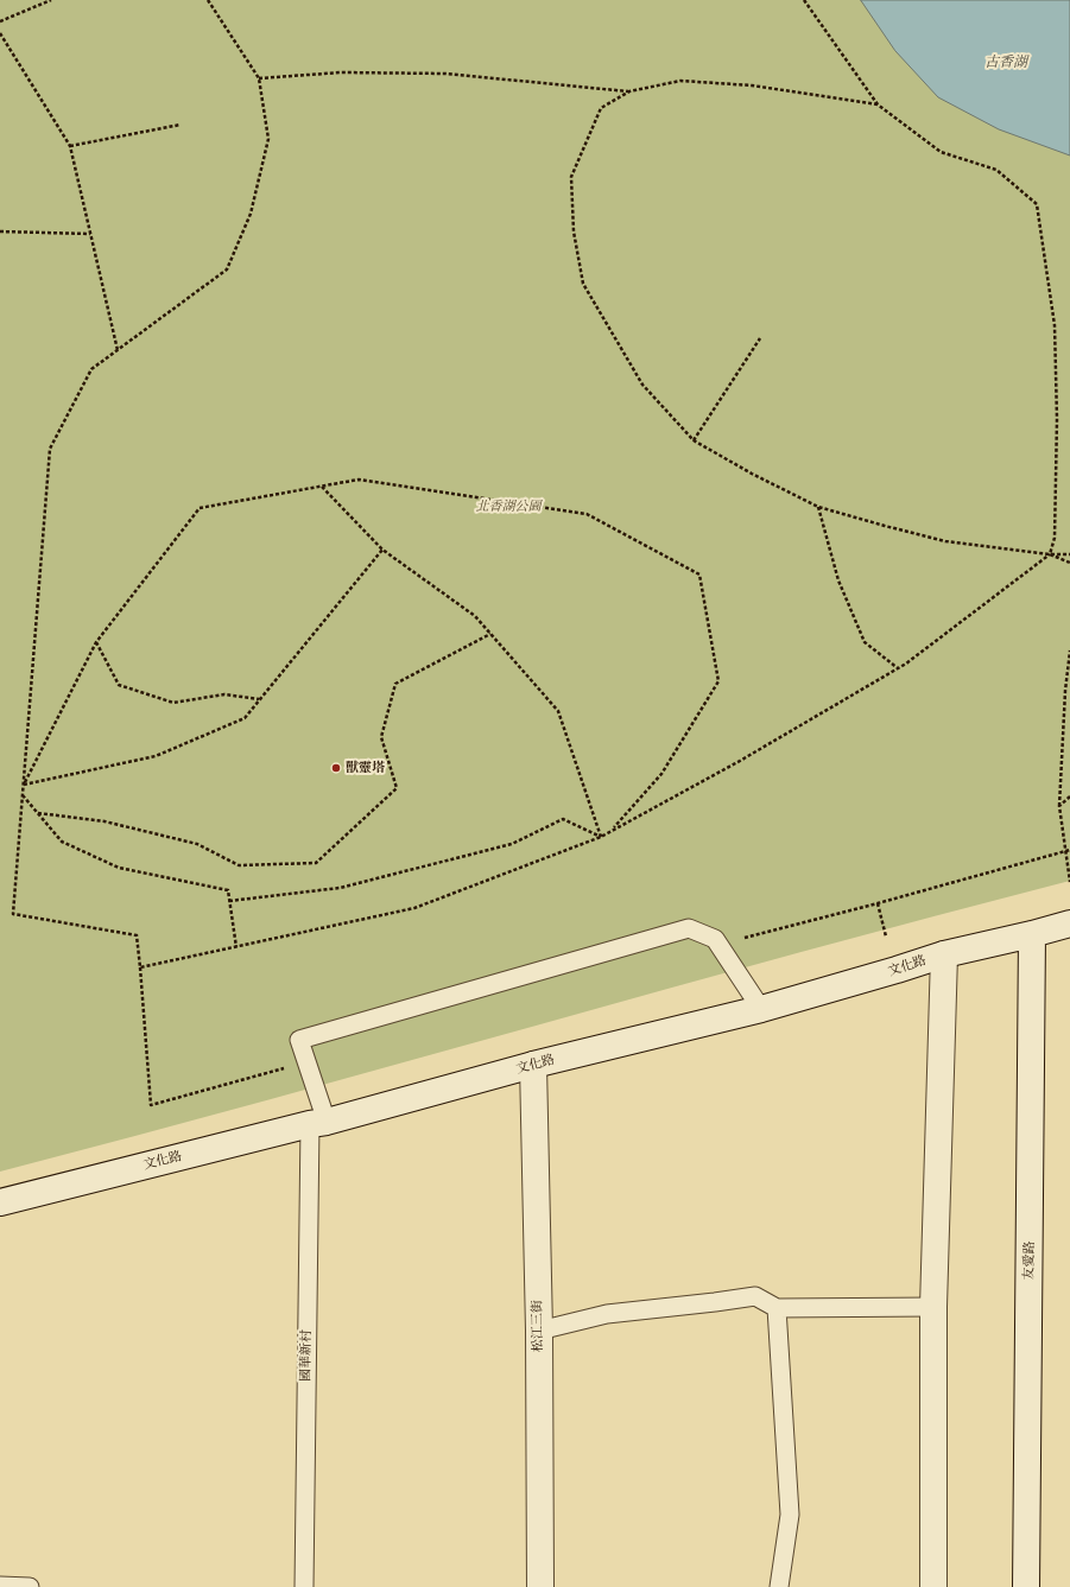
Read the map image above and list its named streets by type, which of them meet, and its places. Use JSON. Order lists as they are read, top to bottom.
{
  "streets": {
    "street": ["文化路", "友愛路", "松江三街"],
    "lane": ["國華新村"]
  },
  "crossings": [
    ["文化路", "友愛路"],
    ["文化路", "松江三街"],
    ["文化路", "國華新村"]
  ],
  "water": ["古香湖"],
  "parks": ["北香湖公園"],
  "places": ["獸靈塔"]
}
